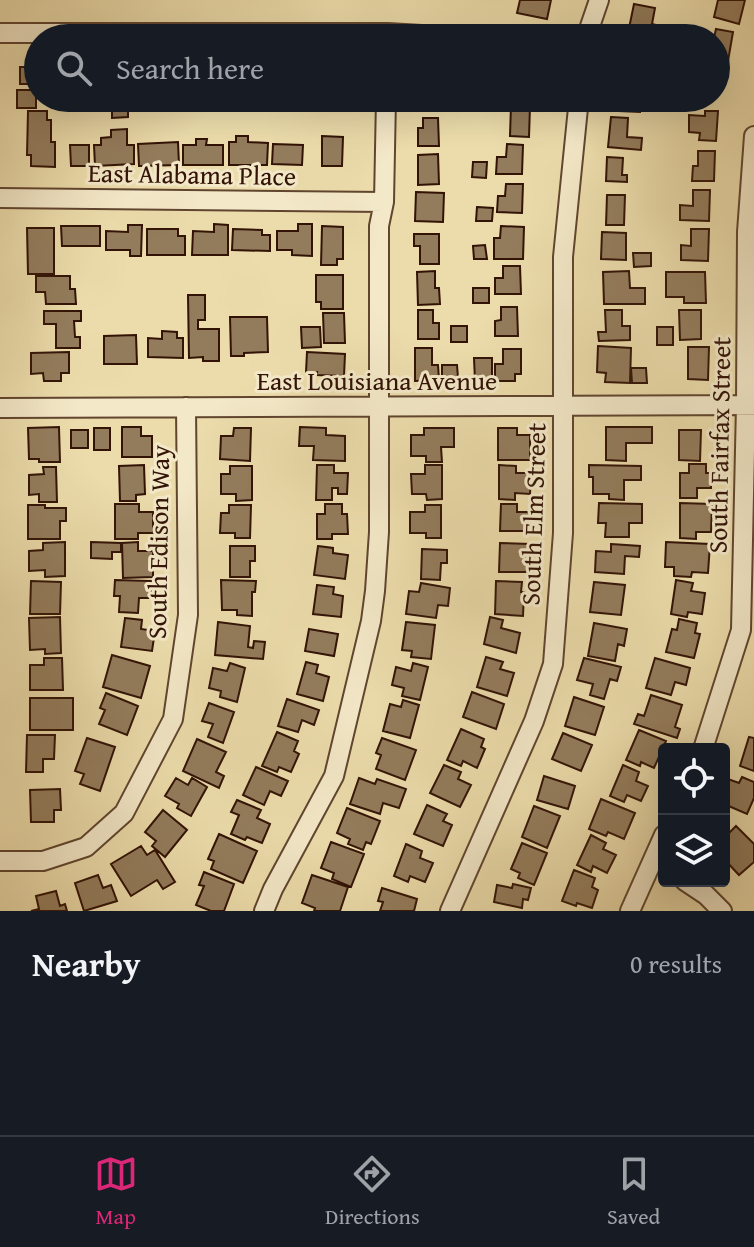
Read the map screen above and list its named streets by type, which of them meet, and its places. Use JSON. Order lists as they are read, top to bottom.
{
  "streets": {
    "street": [
      "East Alabama Place",
      "East Louisiana Avenue",
      "South Fairfax Street",
      "South Elm Street",
      "South Edison Way"
    ]
  },
  "crossings": [
    ["East Louisiana Avenue", "South Fairfax Street"],
    ["East Louisiana Avenue", "South Elm Street"],
    ["East Louisiana Avenue", "South Edison Way"]
  ],
  "page": {
    "search": "Search here",
    "heading": ["Nearby", "0 results"],
    "nav": ["Map", "Directions", "Saved"]
  }
}
